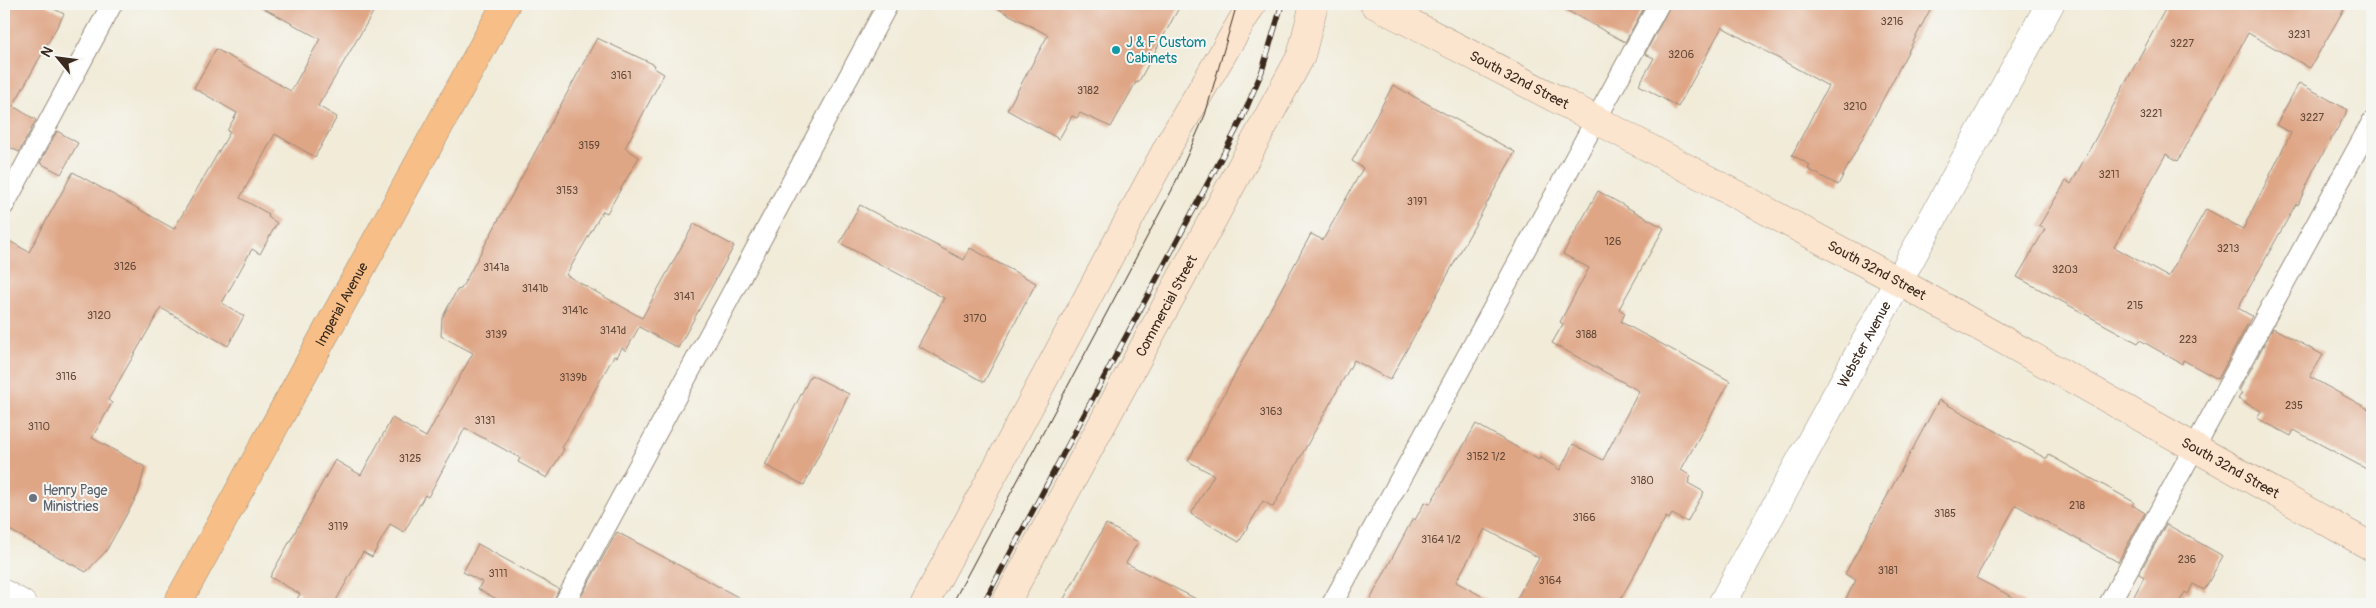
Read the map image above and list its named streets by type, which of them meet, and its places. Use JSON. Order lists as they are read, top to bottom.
{
  "streets": {
    "main road": ["South 32nd Street", "Imperial Avenue", "Commercial Street"],
    "street": ["Webster Avenue"]
  },
  "crossings": [
    ["South 32nd Street", "Webster Avenue"]
  ],
  "places": ["J & F Custom Cabinets", "Henry Page Ministries"],
  "house_numbers": [
    "3216",
    "3231",
    "3227",
    "3206",
    "3161",
    "3182",
    "3210",
    "3221",
    "3227",
    "3159",
    "3211",
    "3153",
    "3191",
    "126",
    "3213",
    "3126",
    "3141a",
    "3203",
    "3141b",
    "3141",
    "215",
    "3141c",
    "3120",
    "3170",
    "3141d",
    "3139",
    "3188",
    "223",
    "3116",
    "3139b",
    "235",
    "3163",
    "3131",
    "3110",
    "3152 1/2",
    "3125",
    "3180",
    "218",
    "3185",
    "3166",
    "3119",
    "3164 1/2",
    "236",
    "3181",
    "3111",
    "3164"
  ],
  "north": "top left"
}
